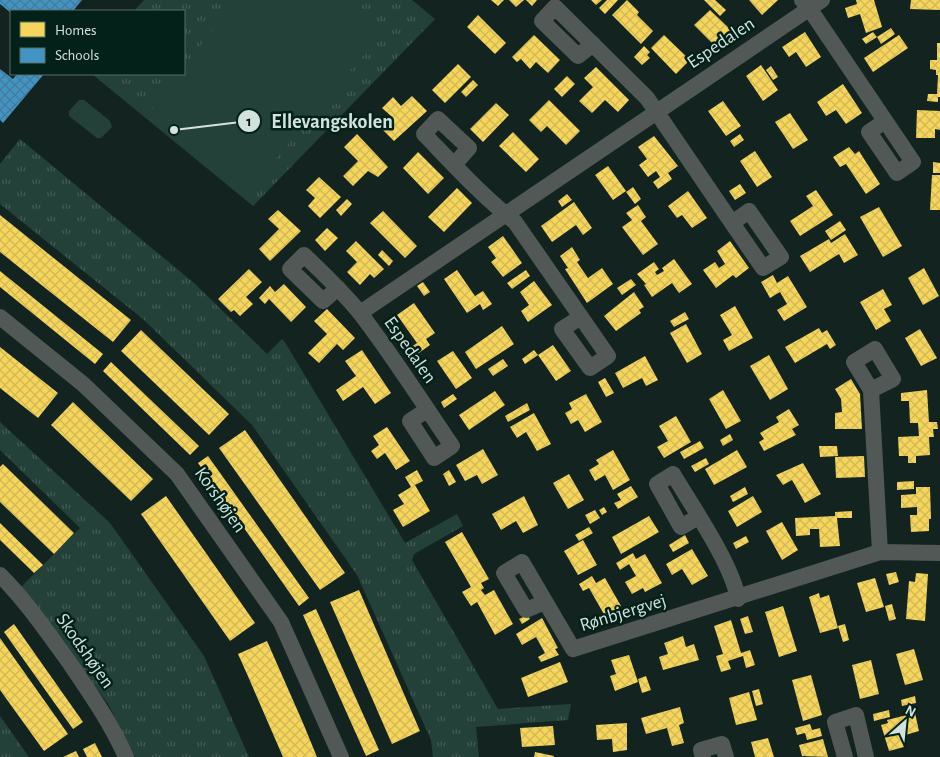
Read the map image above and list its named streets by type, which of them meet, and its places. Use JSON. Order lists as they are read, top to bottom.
{
  "streets": {
    "street": [
      "Espedalen",
      "Korshøjen",
      "Rønbjergvej",
      "Skodshøjen"
    ]
  },
  "places": ["Ellevangskolen"],
  "legend": ["Homes", "Schools"],
  "north": "top right"
}
